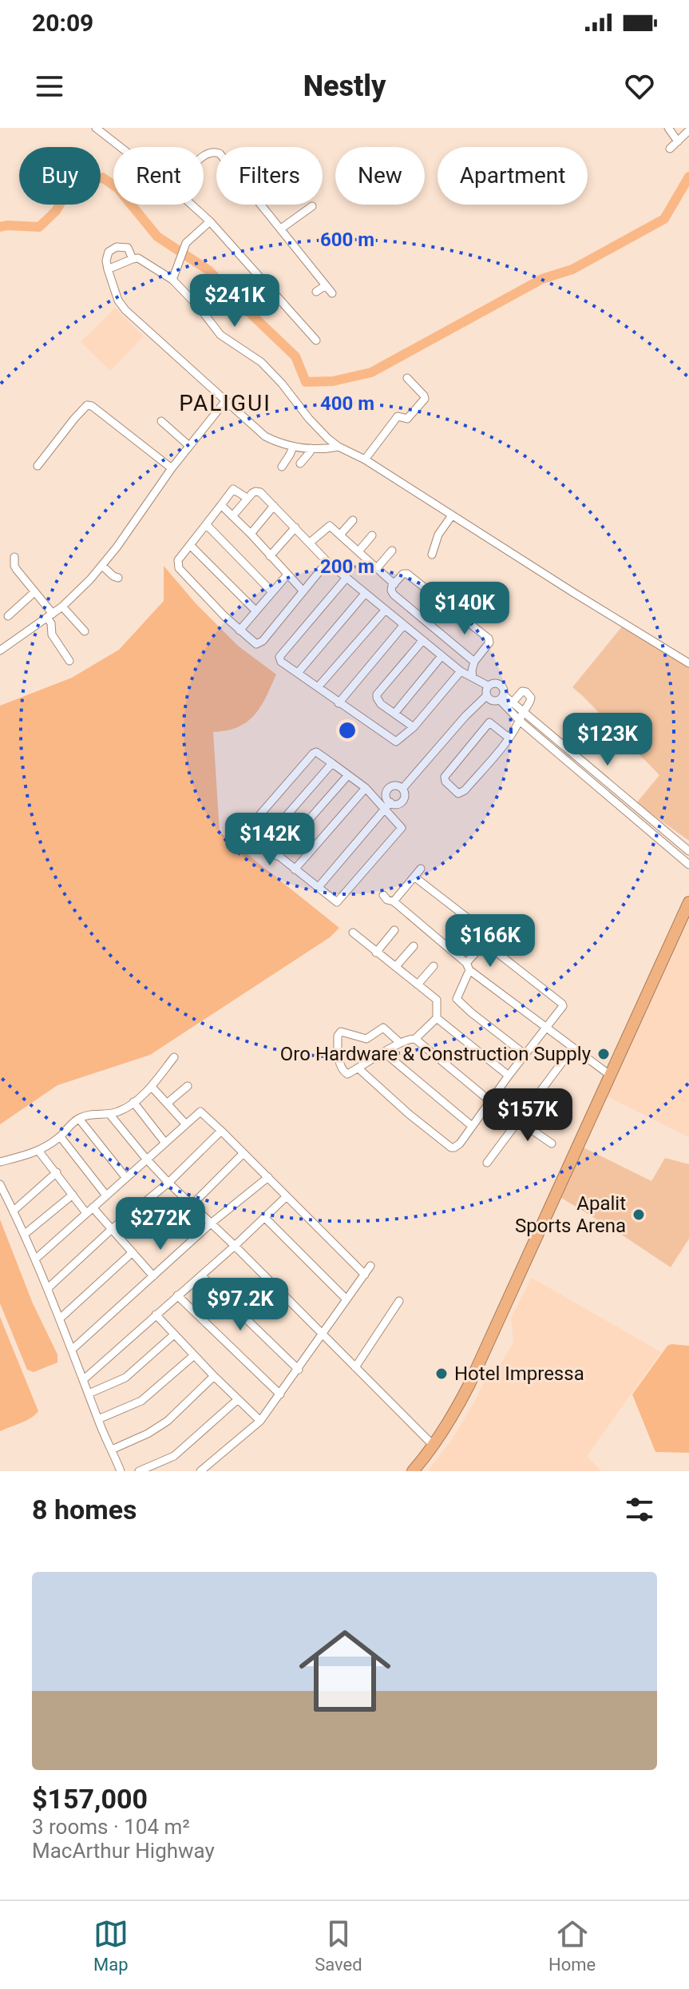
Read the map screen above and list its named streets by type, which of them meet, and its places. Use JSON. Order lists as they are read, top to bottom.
{
  "districts": ["PALIGUI"],
  "places": ["Oro Hardware & Construction Supply", "Apalit Sports Arena", "Hotel Impressa"],
  "page": {
    "status": "20:09",
    "header": "Nestly",
    "chip": [
      "Buy",
      "Rent",
      "Filters",
      "New",
      "Apartment"
    ],
    "price": [
      "$241K",
      "$140K",
      "$123K",
      "$142K",
      "$166K",
      "$157K",
      "$272K",
      "$97.2K"
    ],
    "heading": "8 homes",
    "list": [
      {
        "name": "$157,000",
        "note": "3 rooms · 104 m² · MacArthur Highway"
      }
    ],
    "tabs": ["Map", "Saved", "Home"]
  },
  "rings": ["600 m", "400 m", "200 m"]
}
